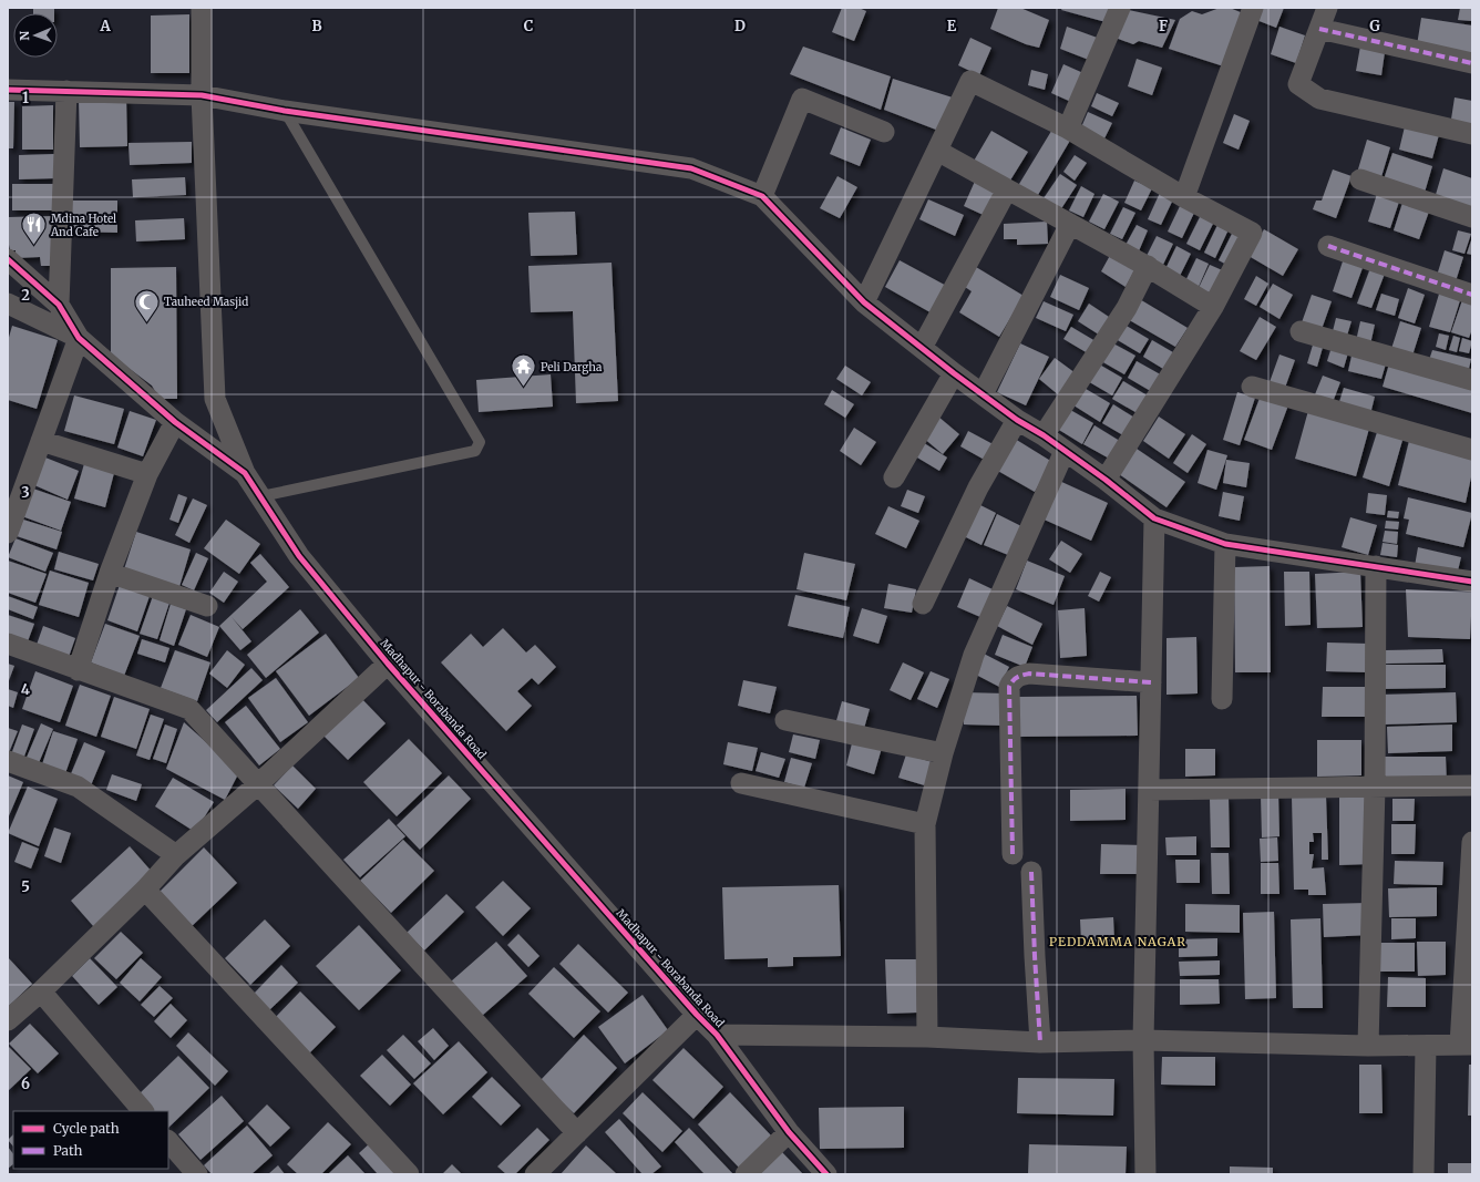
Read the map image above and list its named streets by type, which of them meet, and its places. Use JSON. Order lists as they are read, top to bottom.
{
  "streets": {
    "street": ["Madhapur - Borabanda Road"]
  },
  "districts": ["PEDDAMMA NAGAR"],
  "places": {
    "restaurant": ["Mdina Hotel And Cafe"],
    "mosque": ["Tauheed Masjid"],
    "temple": ["Peli Dargha"]
  },
  "legend": ["Cycle path", "Path"],
  "north": "left",
  "grid": {
    "columns": [
      "A",
      "B",
      "C",
      "D",
      "E",
      "F",
      "G"
    ],
    "rows": [
      "1",
      "2",
      "3",
      "4",
      "5",
      "6"
    ]
  }
}
